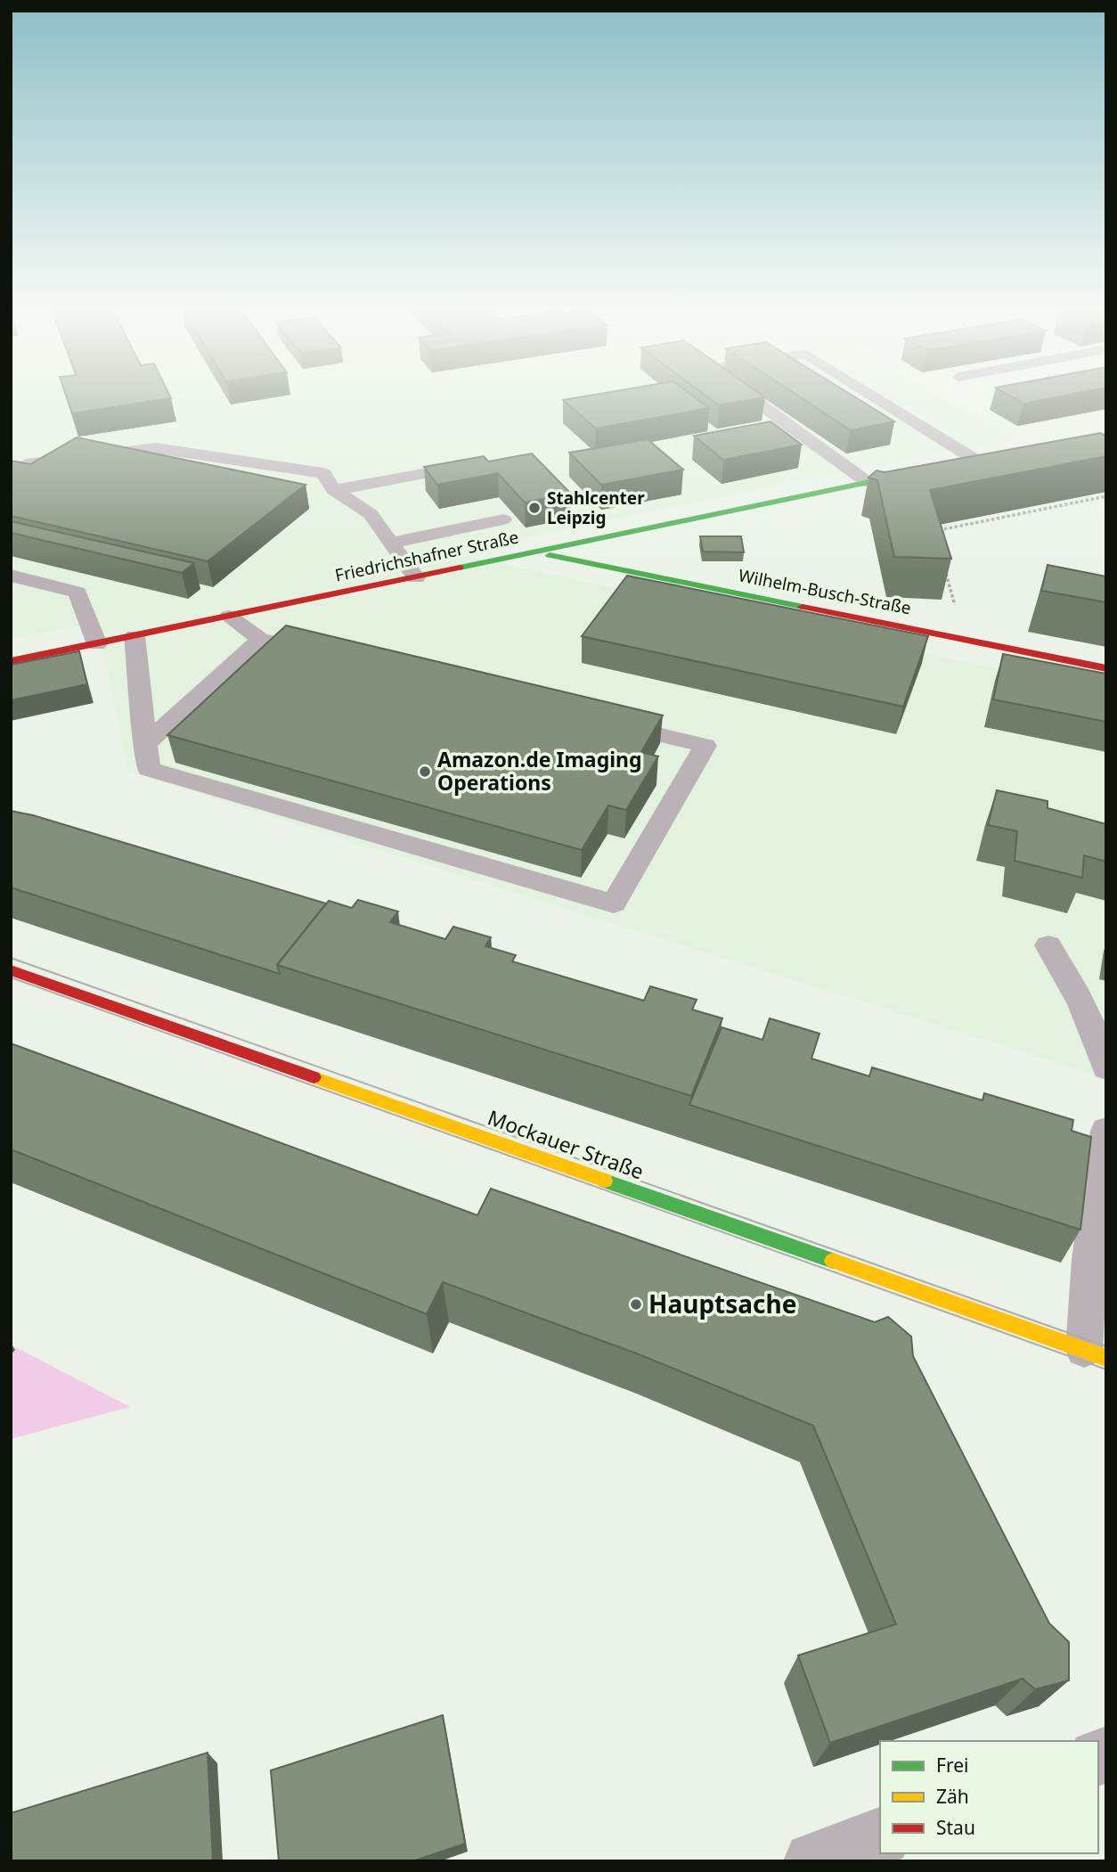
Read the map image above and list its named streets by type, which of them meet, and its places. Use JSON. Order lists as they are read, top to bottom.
{
  "streets": {
    "main road": ["Friedrichshafner Straße", "Wilhelm-Busch-Straße", "Mockauer Straße"]
  },
  "crossings": [
    ["Friedrichshafner Straße", "Wilhelm-Busch-Straße"]
  ],
  "places": ["Stahlcenter Leipzig", "Amazon.de Imaging Operations", "Hauptsache"],
  "legend": ["Frei", "Zäh", "Stau"]
}
